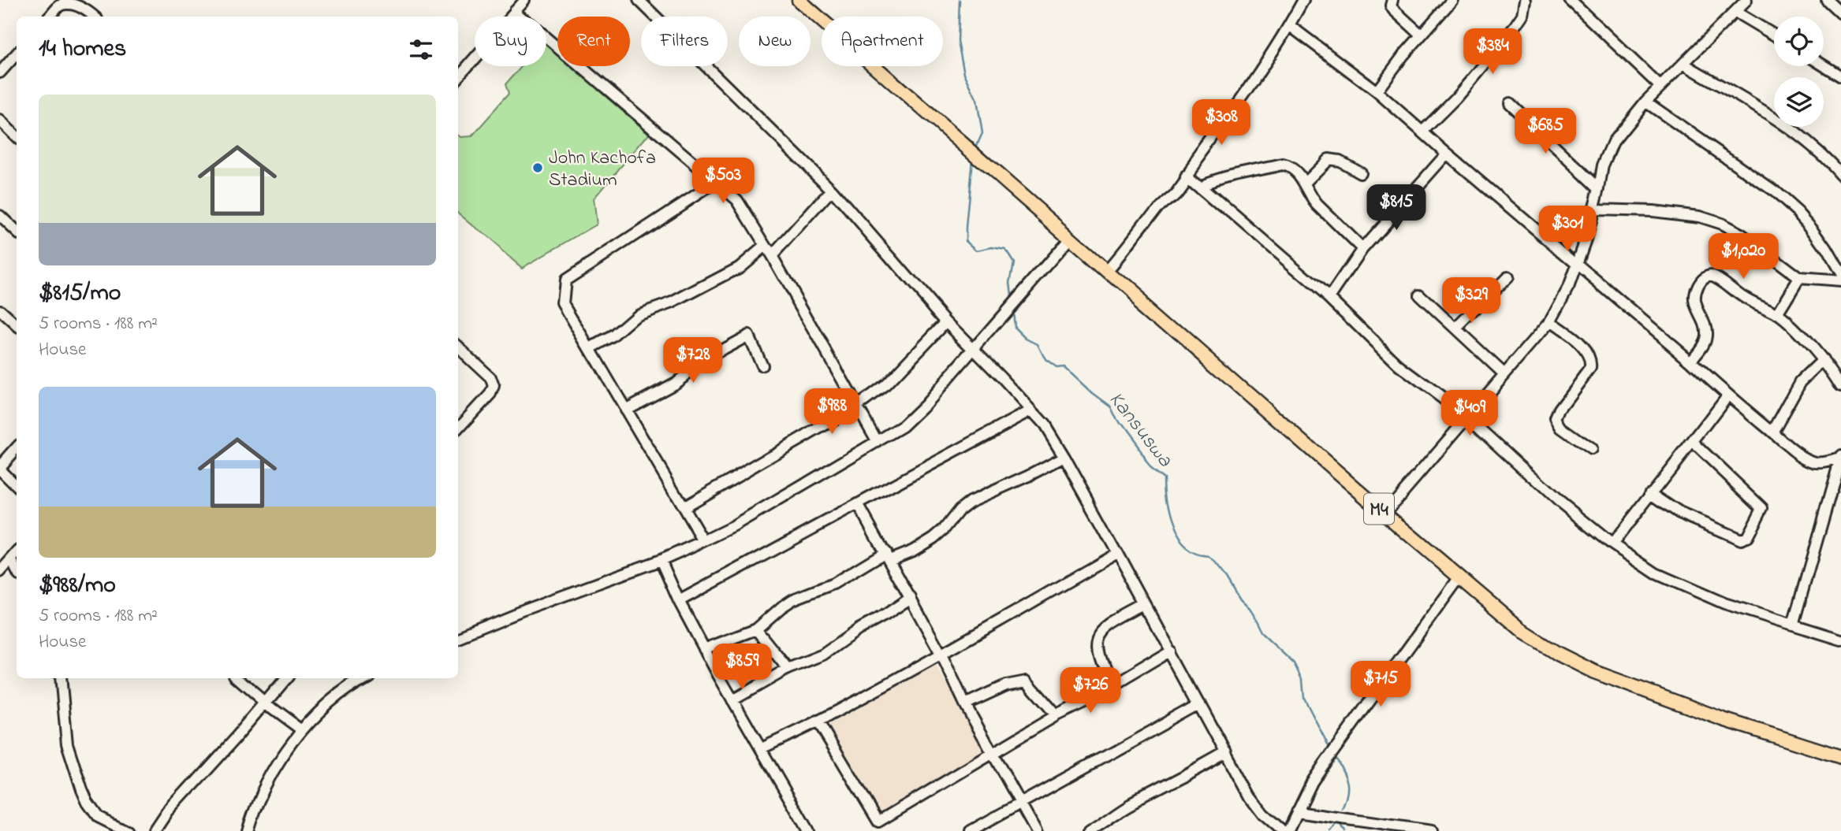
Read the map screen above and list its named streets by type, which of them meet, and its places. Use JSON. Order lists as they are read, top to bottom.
{
  "streets": {
    "main road": ["M4"]
  },
  "water": ["Kansuswa"],
  "places": ["John Kachofa Stadium"],
  "page": {
    "chip": [
      "Buy",
      "Rent",
      "Filters",
      "New",
      "Apartment"
    ],
    "heading": "14 homes",
    "price": [
      "$384",
      "$308",
      "$685",
      "$503",
      "$815",
      "$301",
      "$1,020",
      "$329",
      "$728",
      "$988",
      "$409",
      "$859",
      "$715",
      "$726"
    ],
    "list": [
      {
        "name": "$815/mo",
        "note": "5 rooms · 188 m² · House"
      },
      {
        "name": "$988/mo",
        "note": "5 rooms · 188 m² · House"
      }
    ]
  }
}
